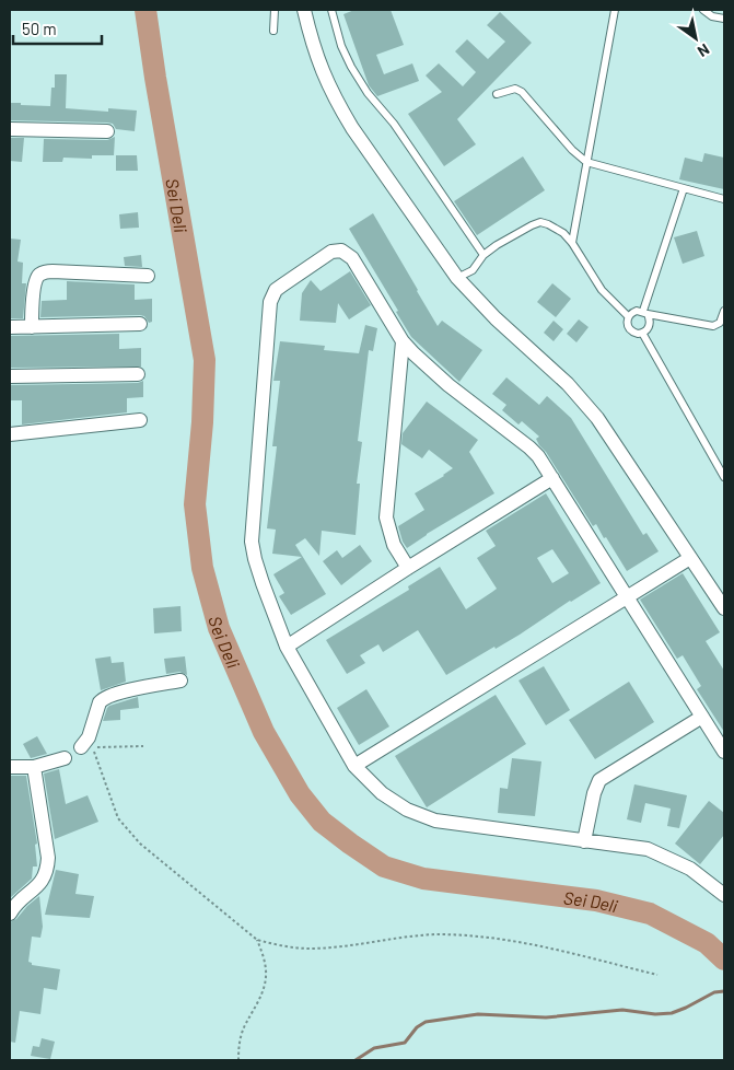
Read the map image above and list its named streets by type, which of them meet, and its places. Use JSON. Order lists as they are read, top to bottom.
{
  "water": ["Sei Deli"],
  "scale_bar": "50 m",
  "north": "bottom right"
}
